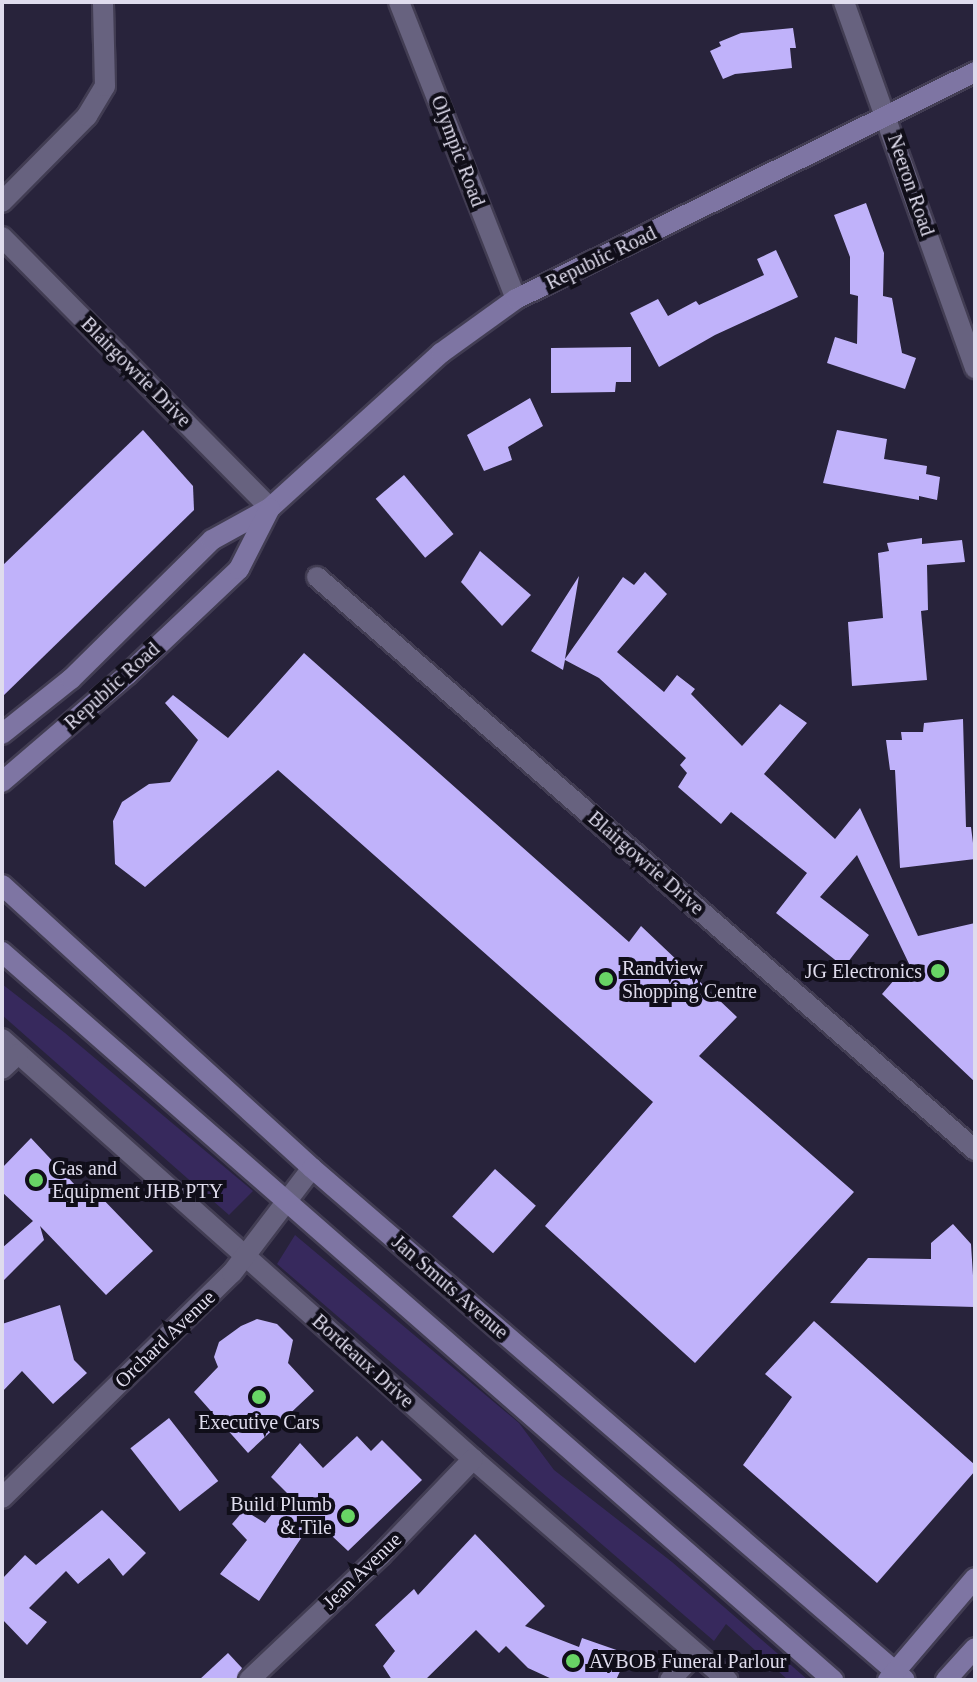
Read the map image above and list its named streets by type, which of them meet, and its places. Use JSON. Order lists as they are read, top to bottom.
{
  "streets": {
    "main road": ["Republic Road", "Jan Smuts Avenue"],
    "street": [
      "Olympic Road",
      "Neeron Road",
      "Blairgowrie Drive",
      "Orchard Avenue",
      "Bordeaux Drive",
      "Jean Avenue"
    ]
  },
  "crossings": [
    ["Olympic Road", "Republic Road"],
    ["Neeron Road", "Republic Road"],
    ["Republic Road", "Blairgowrie Drive"],
    ["Jan Smuts Avenue", "Orchard Avenue"],
    ["Orchard Avenue", "Bordeaux Drive"],
    ["Bordeaux Drive", "Jean Avenue"]
  ],
  "places": [
    "JG Electronics",
    "Randview Shopping Centre",
    "Gas and Equipment JHB PTY",
    "Executive Cars",
    "Build Plumb & Tile",
    "AVBOB Funeral Parlour"
  ]
}
